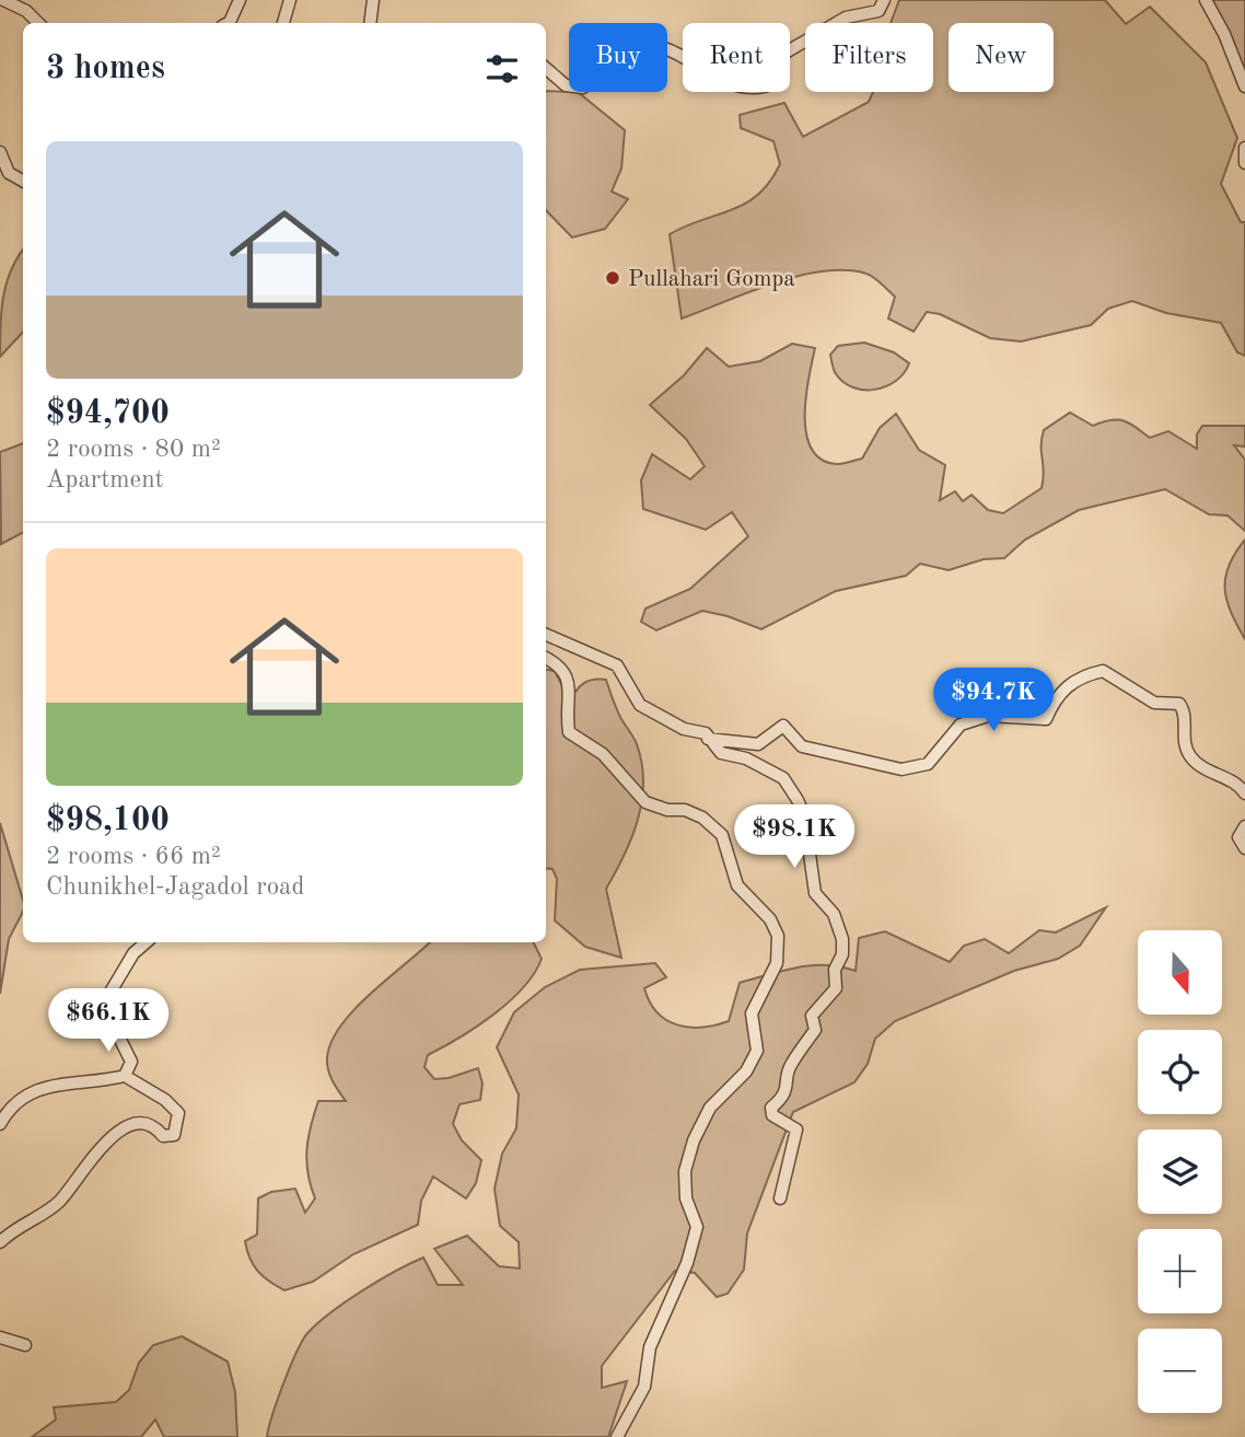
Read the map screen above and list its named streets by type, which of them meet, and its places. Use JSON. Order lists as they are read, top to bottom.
{
  "places": ["Pullahari Gompa"],
  "north": "bottom",
  "page": {
    "chip": [
      "Buy",
      "Rent",
      "Filters",
      "New"
    ],
    "heading": "3 homes",
    "list": [
      {
        "name": "$94,700",
        "note": "2 rooms · 80 m² · Apartment"
      },
      {
        "name": "$98,100",
        "note": "2 rooms · 66 m² · Chunikhel-Jagadol road"
      }
    ],
    "price": ["$94.7K", "$98.1K", "$66.1K"],
    "map_buttons": ["+", "−"]
  }
}
